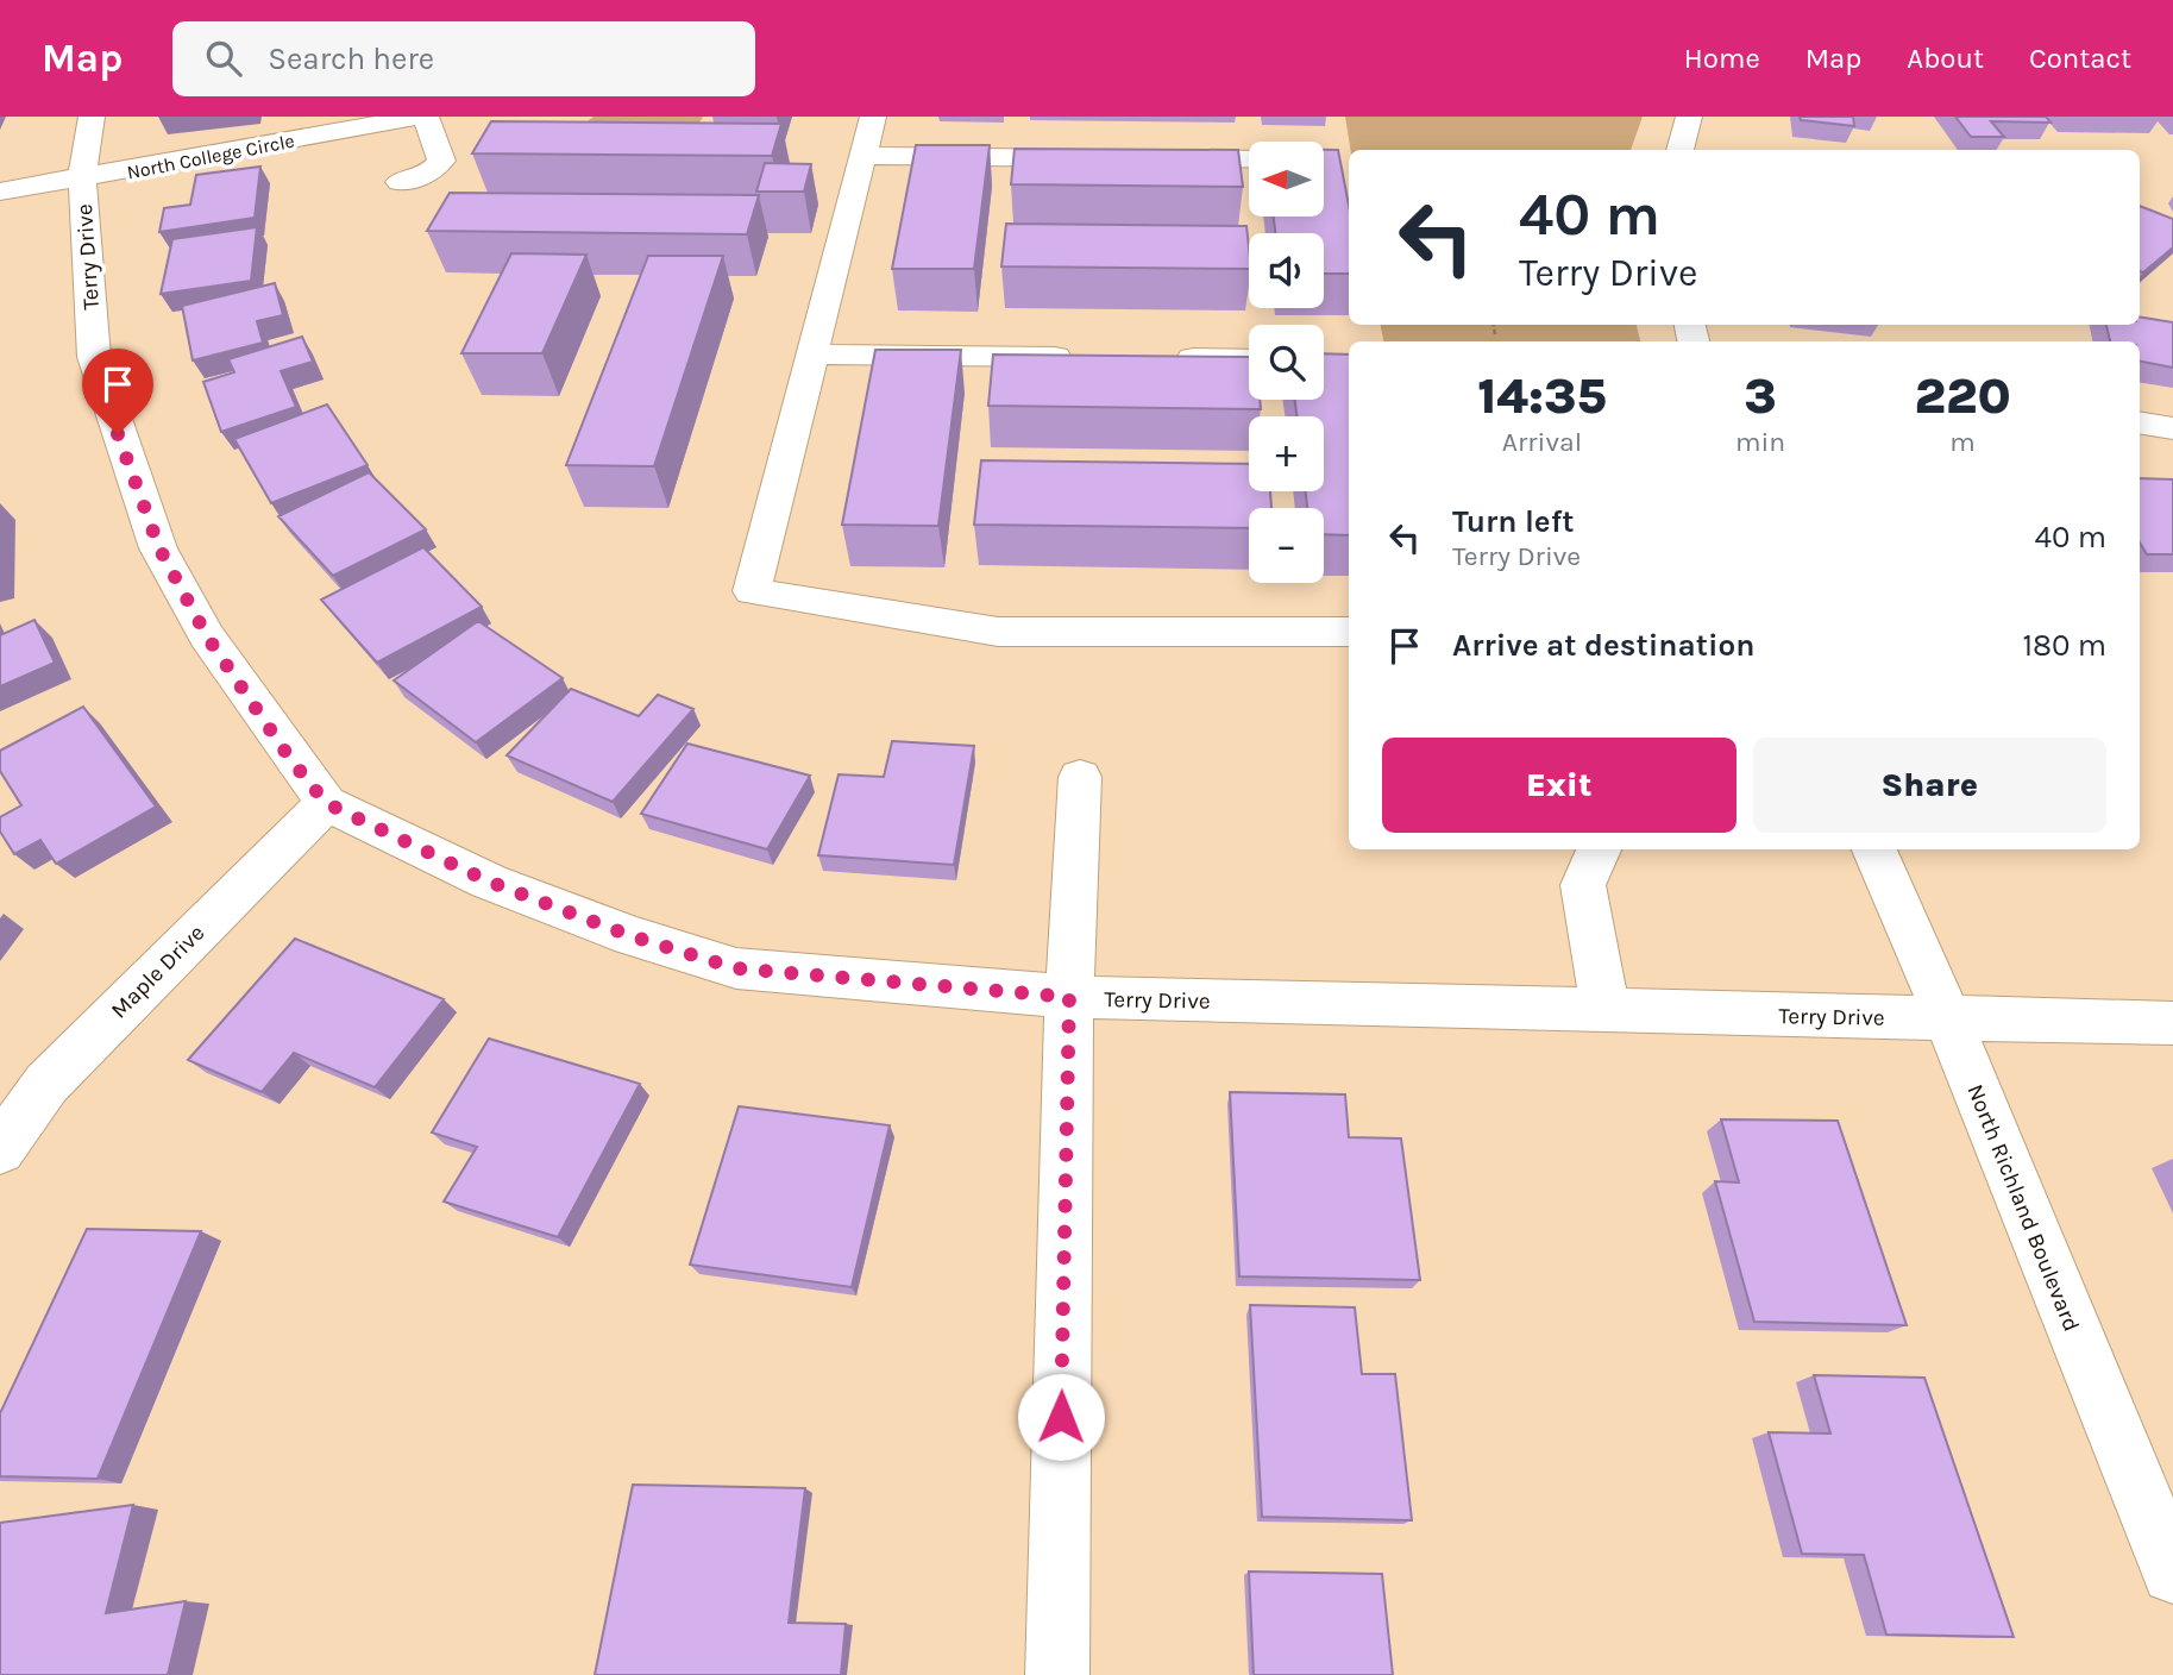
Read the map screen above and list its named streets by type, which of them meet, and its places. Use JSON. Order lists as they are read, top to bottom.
{
  "streets": {
    "street": [
      "North College Circle",
      "Terry Drive",
      "Maple Drive",
      "North Richland Boulevard"
    ]
  },
  "crossings": [
    ["North College Circle", "Terry Drive"],
    ["Terry Drive", "Maple Drive"],
    ["Terry Drive", "North Richland Boulevard"]
  ],
  "north": "left",
  "page": {
    "header": "Map",
    "search": "Search here",
    "nav": [
      "Home",
      "Map",
      "About",
      "Contact"
    ],
    "map_buttons": ["+", "−"],
    "turn": ["40 m", "Terry Drive"],
    "eta": [
      "14:35",
      "Arrival",
      "3",
      "min",
      "220",
      "m"
    ],
    "list": [
      {
        "name": "Turn left",
        "note": "Terry Drive",
        "value": "40 m"
      },
      {
        "name": "Arrive at destination",
        "value": "180 m"
      }
    ],
    "buttons": ["Exit", "Share"]
  }
}
